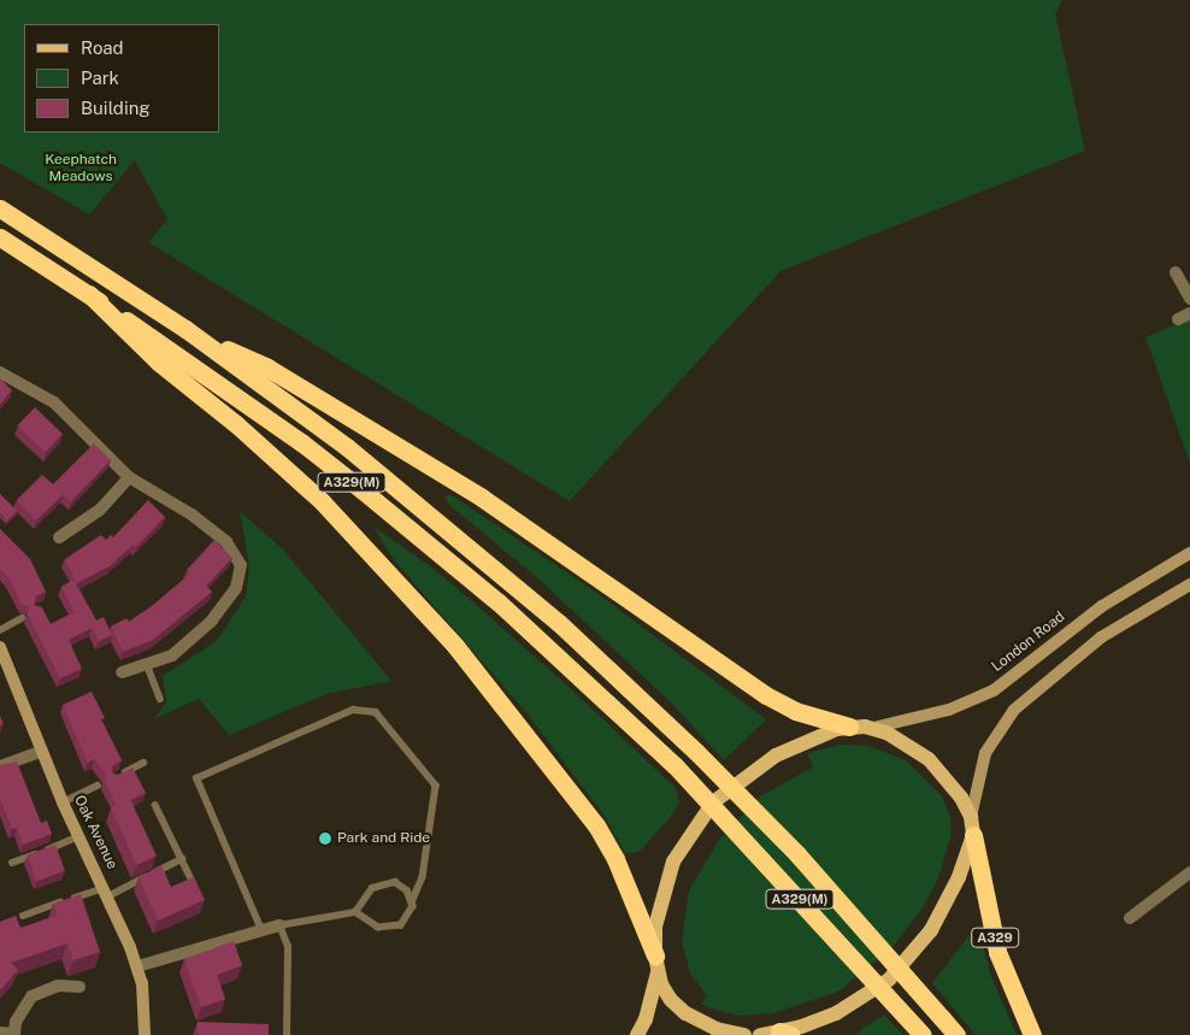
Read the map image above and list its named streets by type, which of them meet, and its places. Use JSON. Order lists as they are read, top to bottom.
{
  "streets": {
    "highway": ["A329(M)", "A329"],
    "main road": ["London Road", "Oak Avenue"]
  },
  "parks": ["Keephatch Meadows"],
  "places": ["Park and Ride"],
  "legend": ["Road", "Park", "Building"]
}
